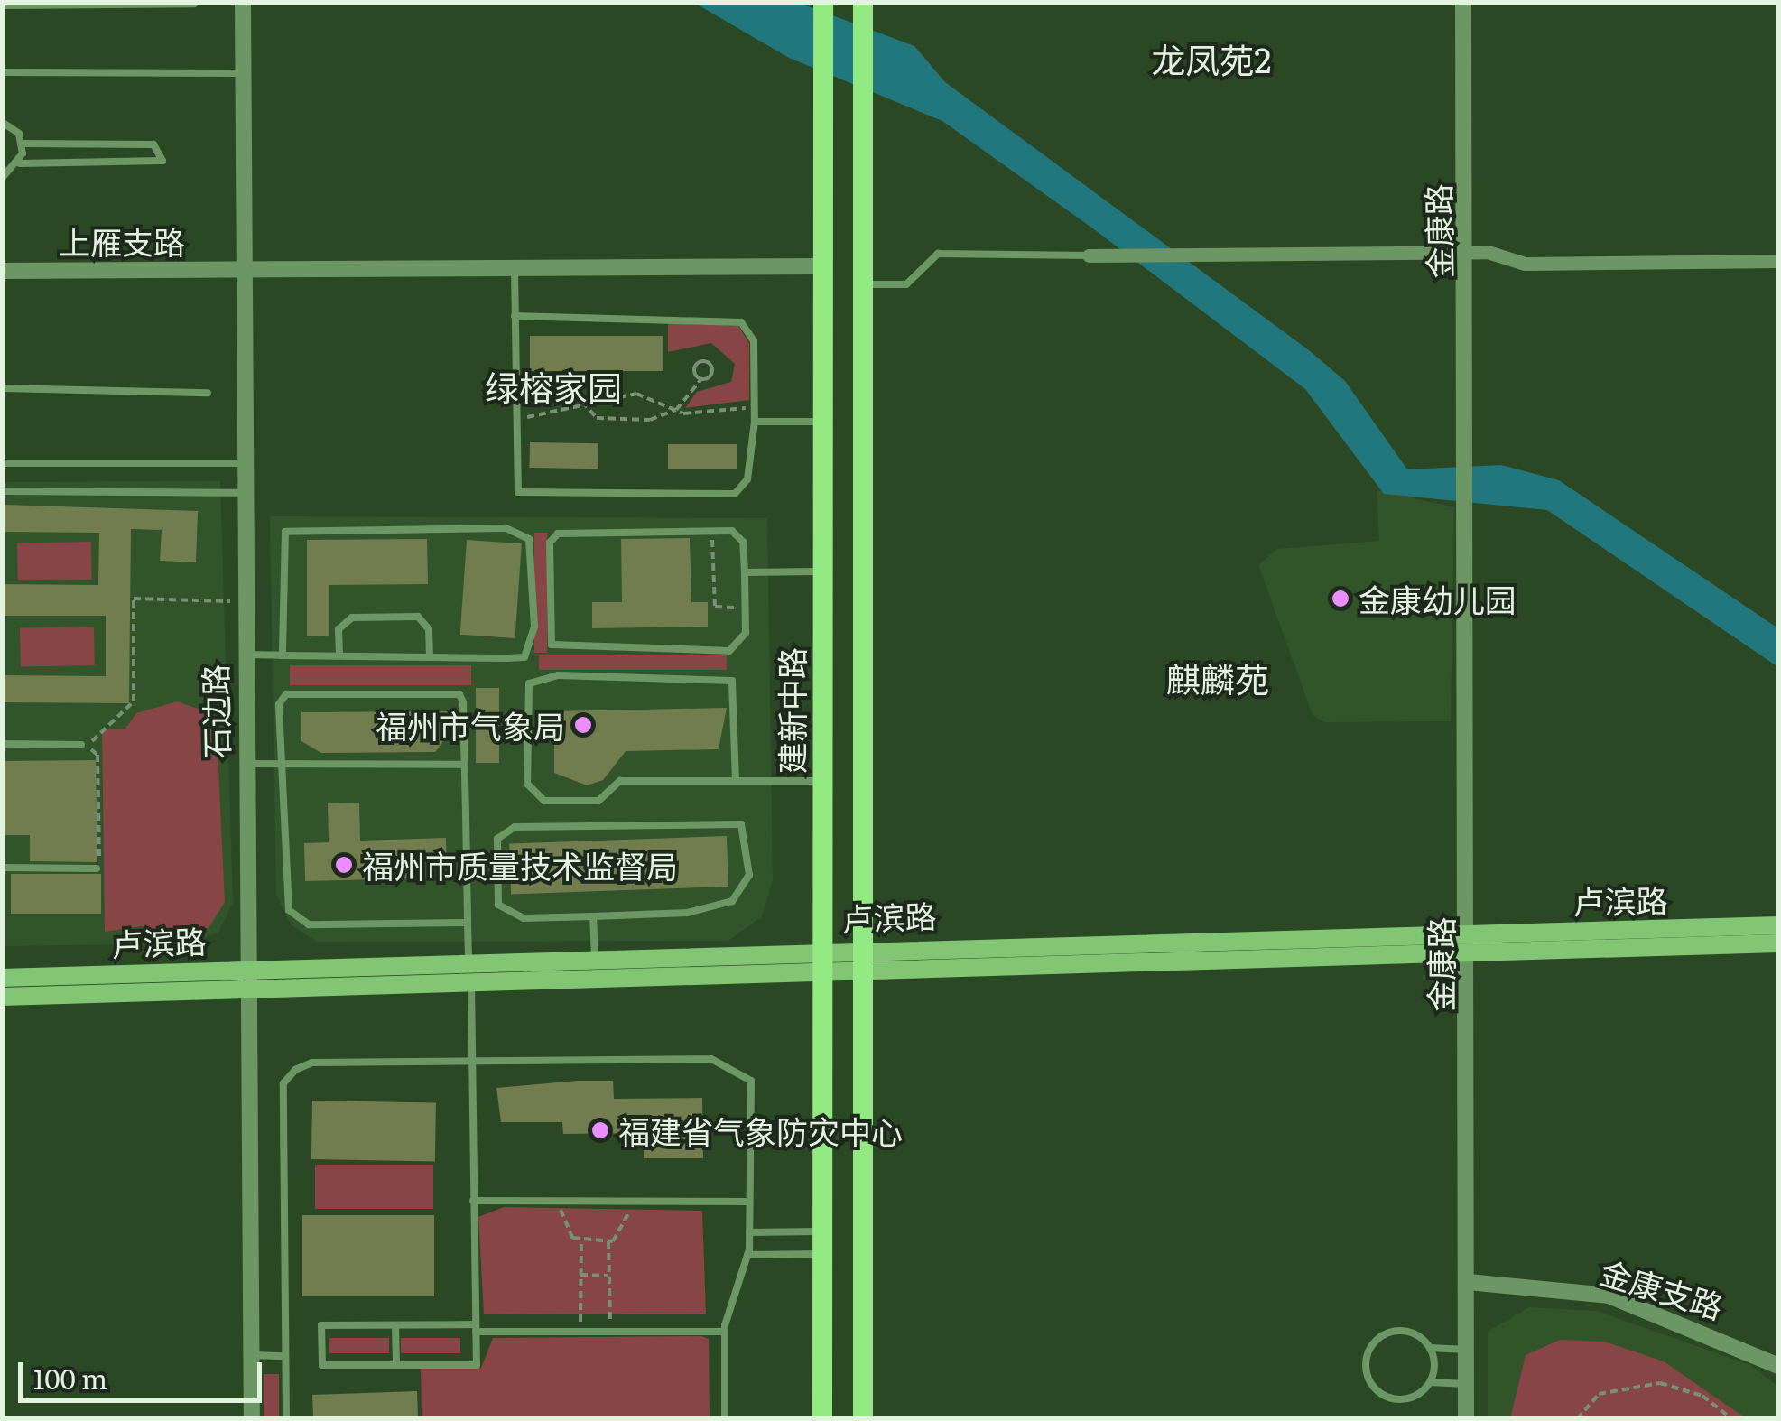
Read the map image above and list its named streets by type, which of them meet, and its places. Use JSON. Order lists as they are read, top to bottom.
{
  "streets": {
    "main road": ["建新中路", "卢滨路"],
    "street": [
      "金康路",
      "上雁支路",
      "石边路",
      "金康支路"
    ]
  },
  "crossings": [
    ["金康路", "卢滨路"],
    ["金康路", "金康支路"],
    ["上雁支路", "建新中路"],
    ["上雁支路", "石边路"],
    ["建新中路", "卢滨路"],
    ["石边路", "卢滨路"]
  ],
  "districts": ["龙凤苑2", "绿榕家园", "麒麟苑"],
  "places": [
    "金康幼儿园",
    "福州市气象局",
    "福州市质量技术监督局",
    "福建省气象防灾中心"
  ],
  "scale_bar": "100 m"
}
